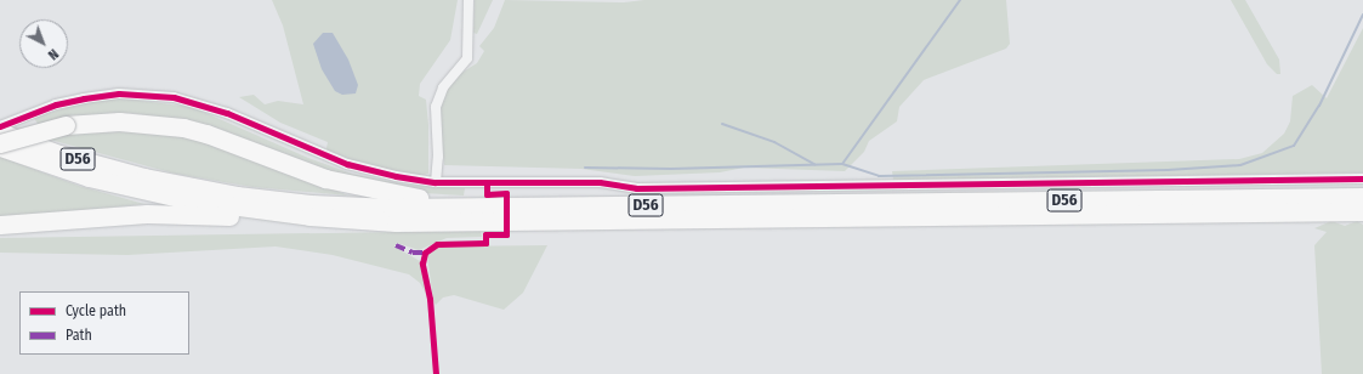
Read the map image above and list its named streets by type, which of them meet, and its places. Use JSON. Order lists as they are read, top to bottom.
{
  "streets": {
    "highway": ["D56"]
  },
  "legend": ["Cycle path", "Path"],
  "north": "bottom right"
}
